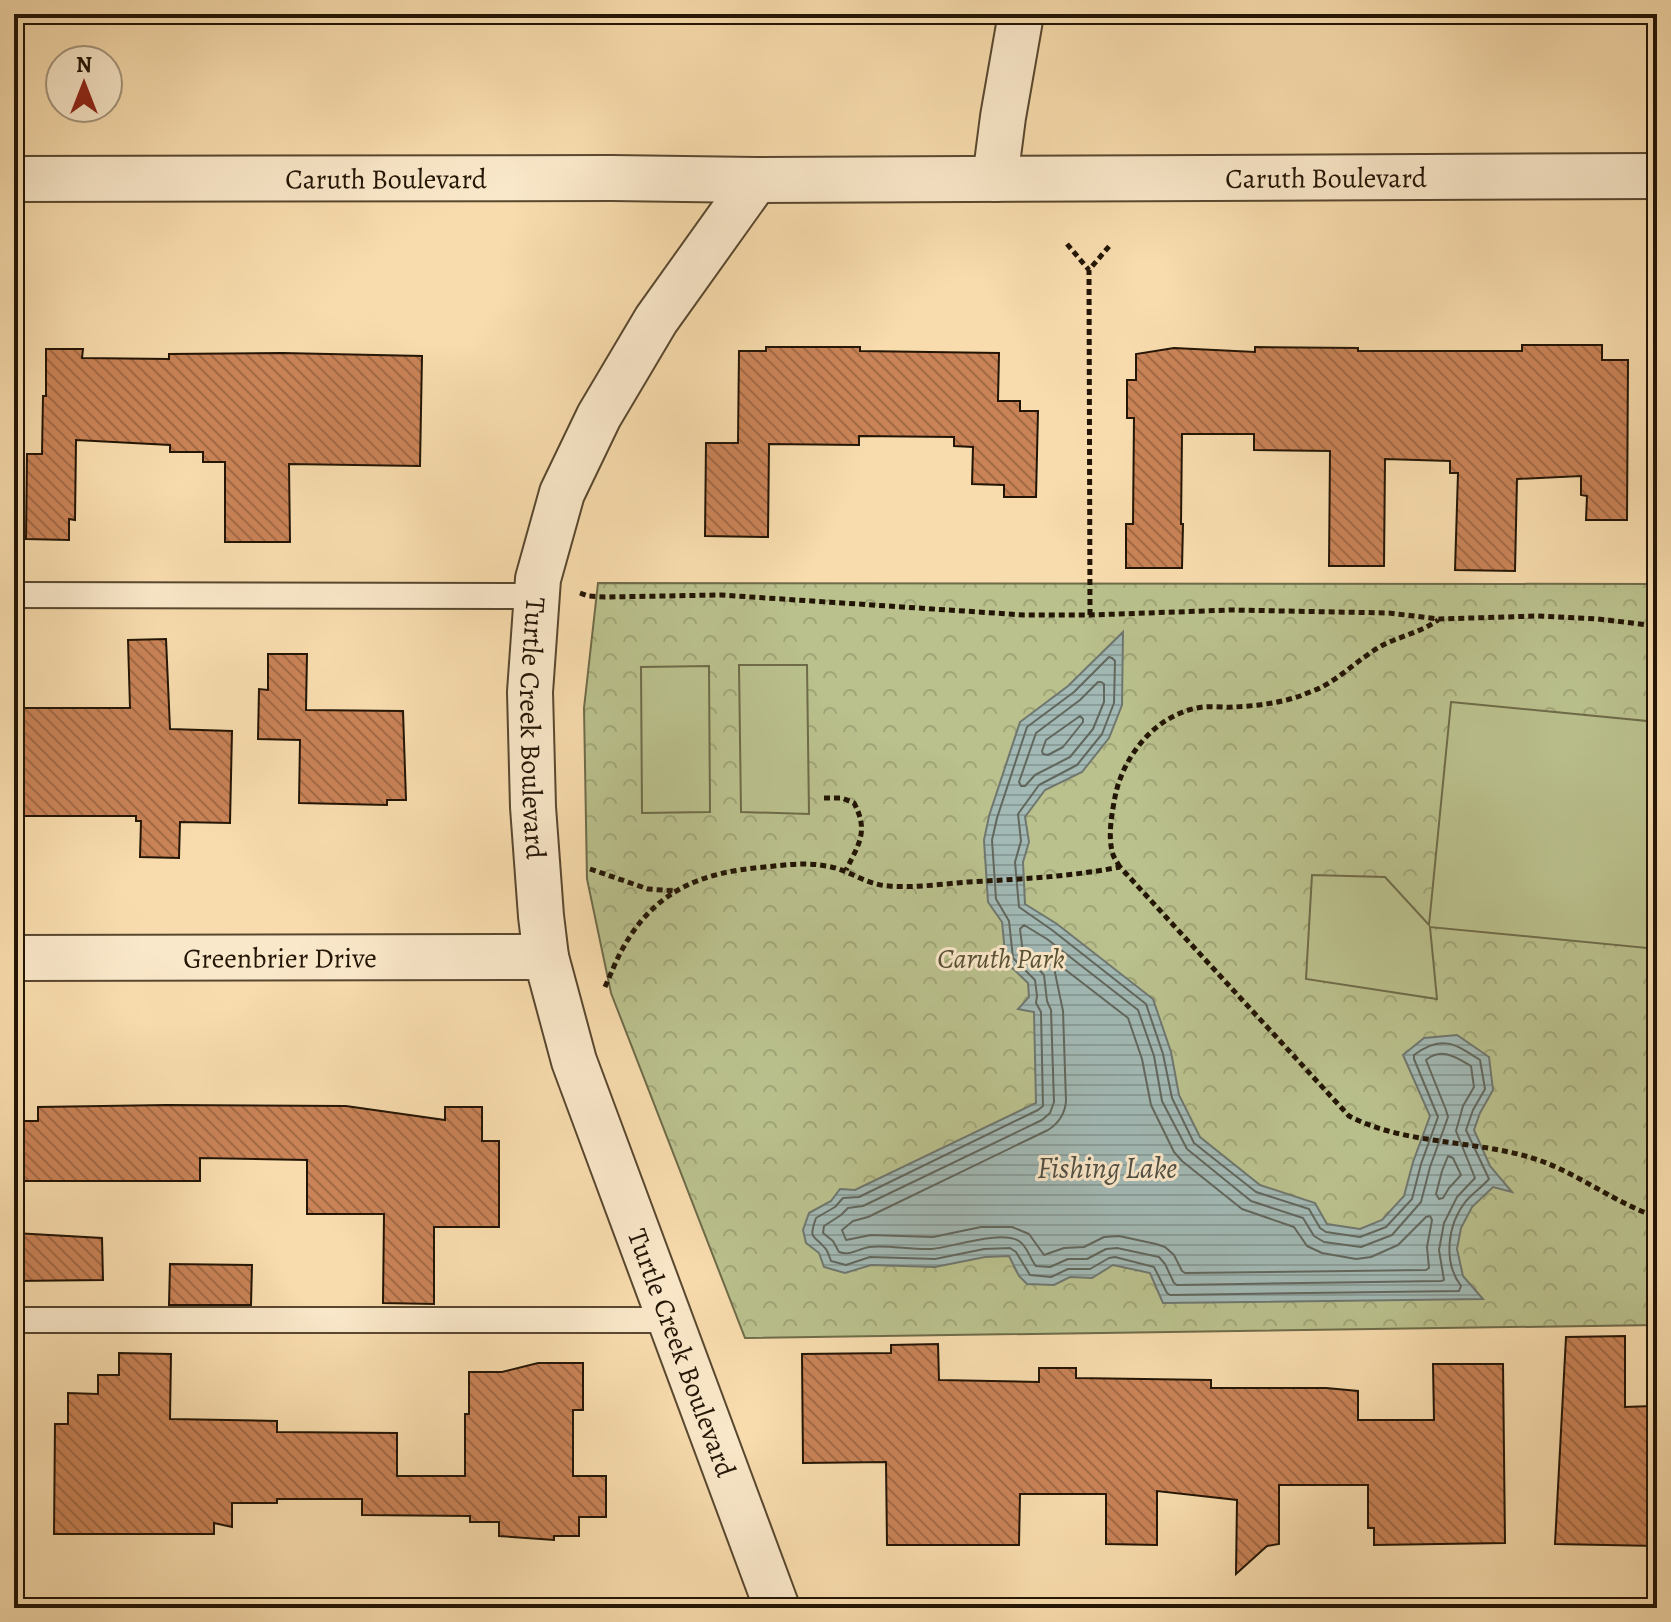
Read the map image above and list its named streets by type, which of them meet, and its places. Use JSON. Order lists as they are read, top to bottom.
{
  "streets": {
    "street": ["Caruth Boulevard", "Turtle Creek Boulevard", "Greenbrier Drive"]
  },
  "crossings": [
    ["Caruth Boulevard", "Turtle Creek Boulevard"],
    ["Turtle Creek Boulevard", "Greenbrier Drive"]
  ],
  "water": ["Fishing Lake"],
  "parks": ["Caruth Park"],
  "north": "top"
}
